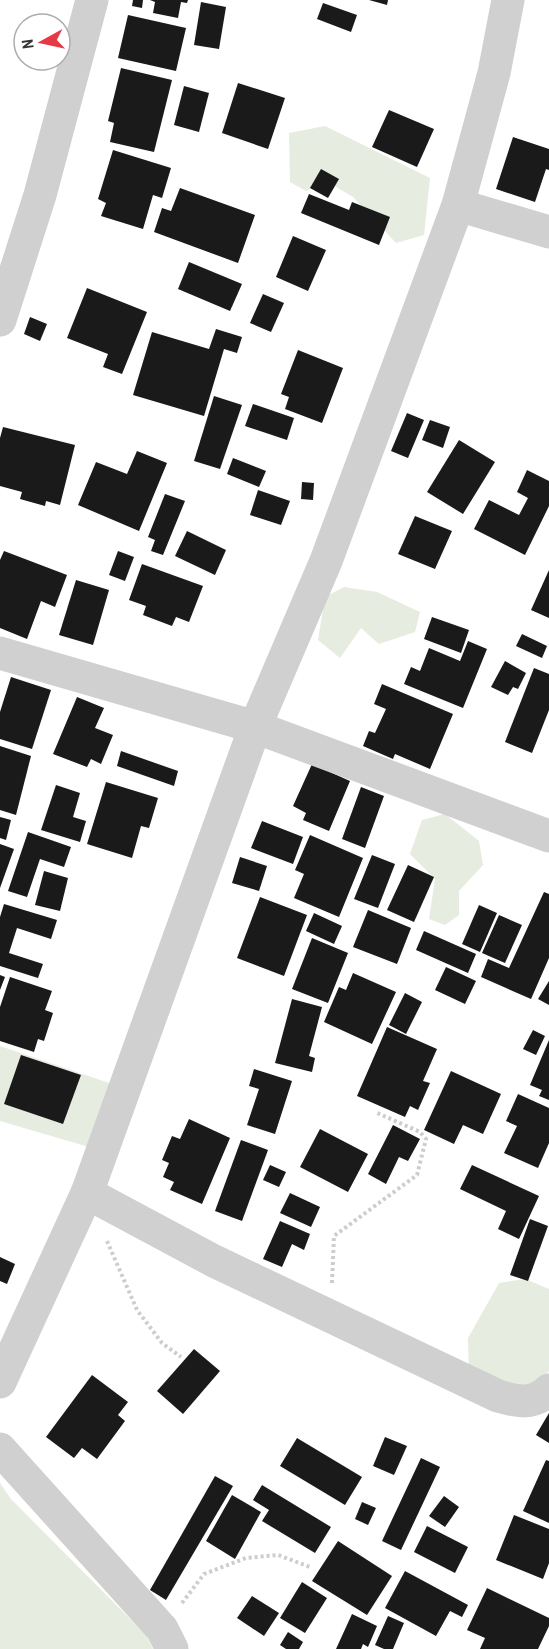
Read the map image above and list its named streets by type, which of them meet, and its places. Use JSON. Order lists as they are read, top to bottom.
{
  "north": "left"
}
